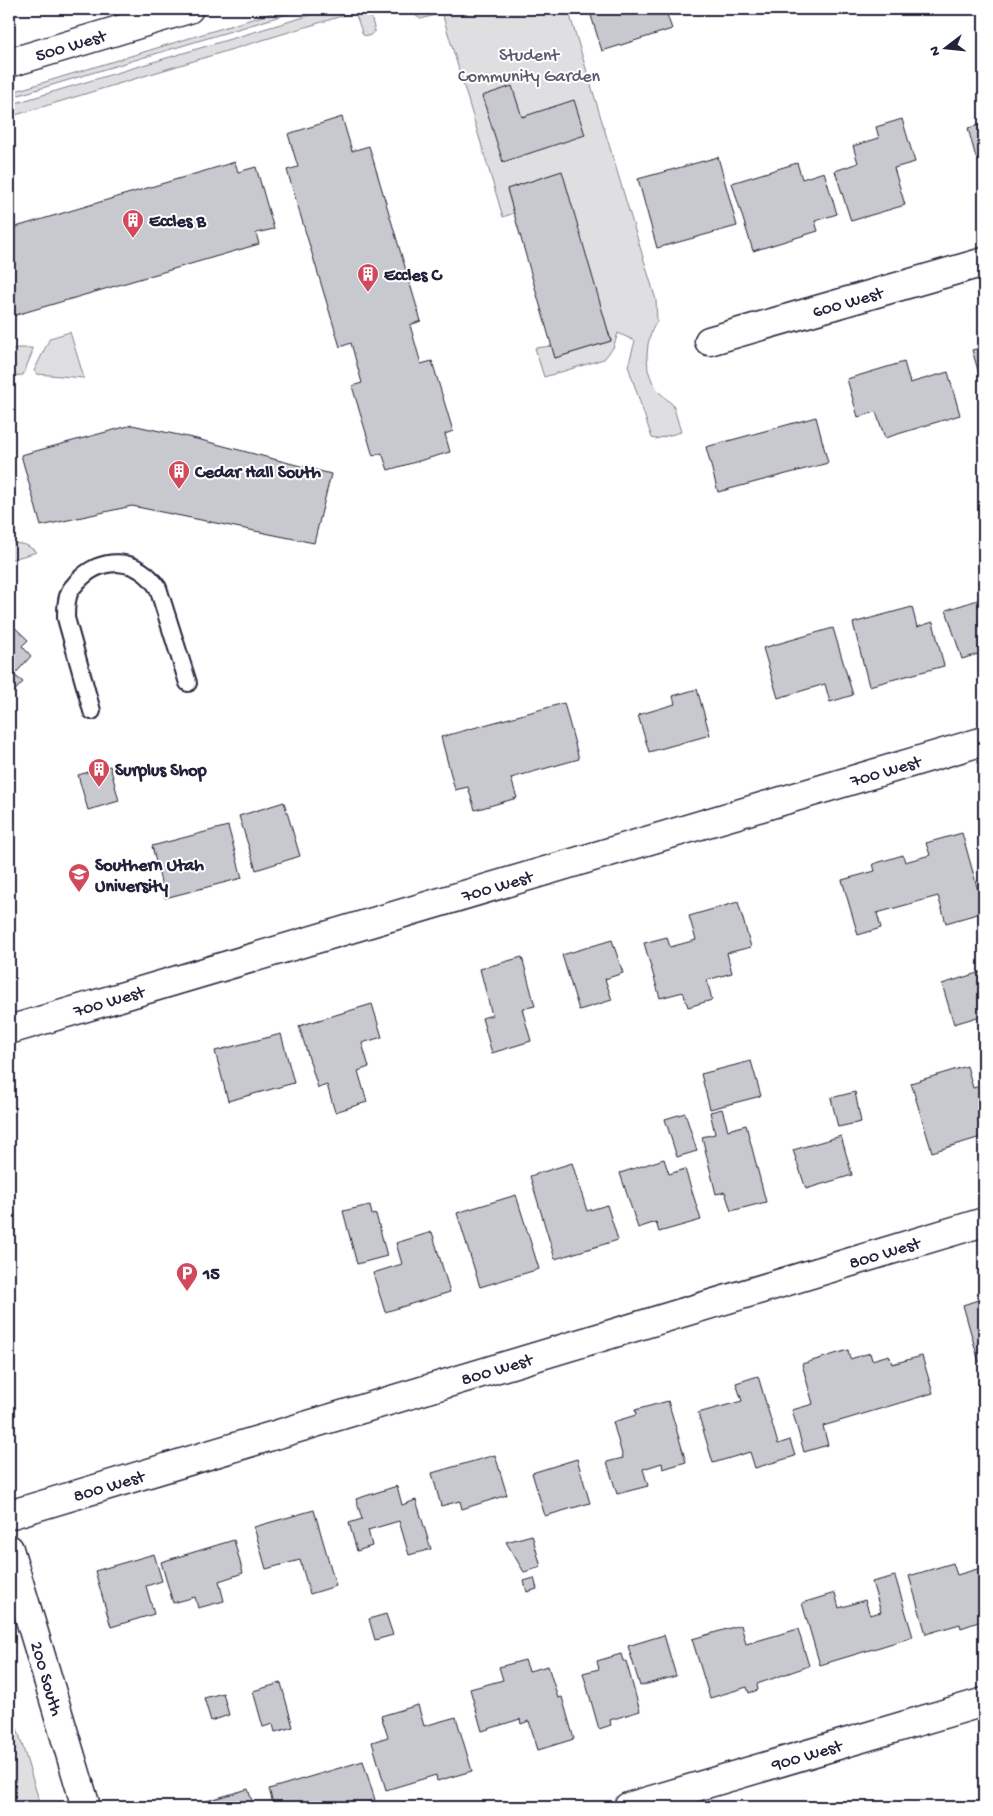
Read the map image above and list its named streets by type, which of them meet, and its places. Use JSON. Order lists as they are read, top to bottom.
{
  "streets": {
    "street": [
      "500 West",
      "600 West",
      "700 West",
      "800 West",
      "200 South",
      "900 West"
    ]
  },
  "parks": ["Student Community Garden"],
  "places": {
    "building": [
      "Eccles B",
      "Eccles C",
      "Cedar Hall South",
      "Surplus Shop"
    ],
    "school or university": ["Southern Utah University"],
    "parking": ["15"]
  },
  "north": "left"
}
